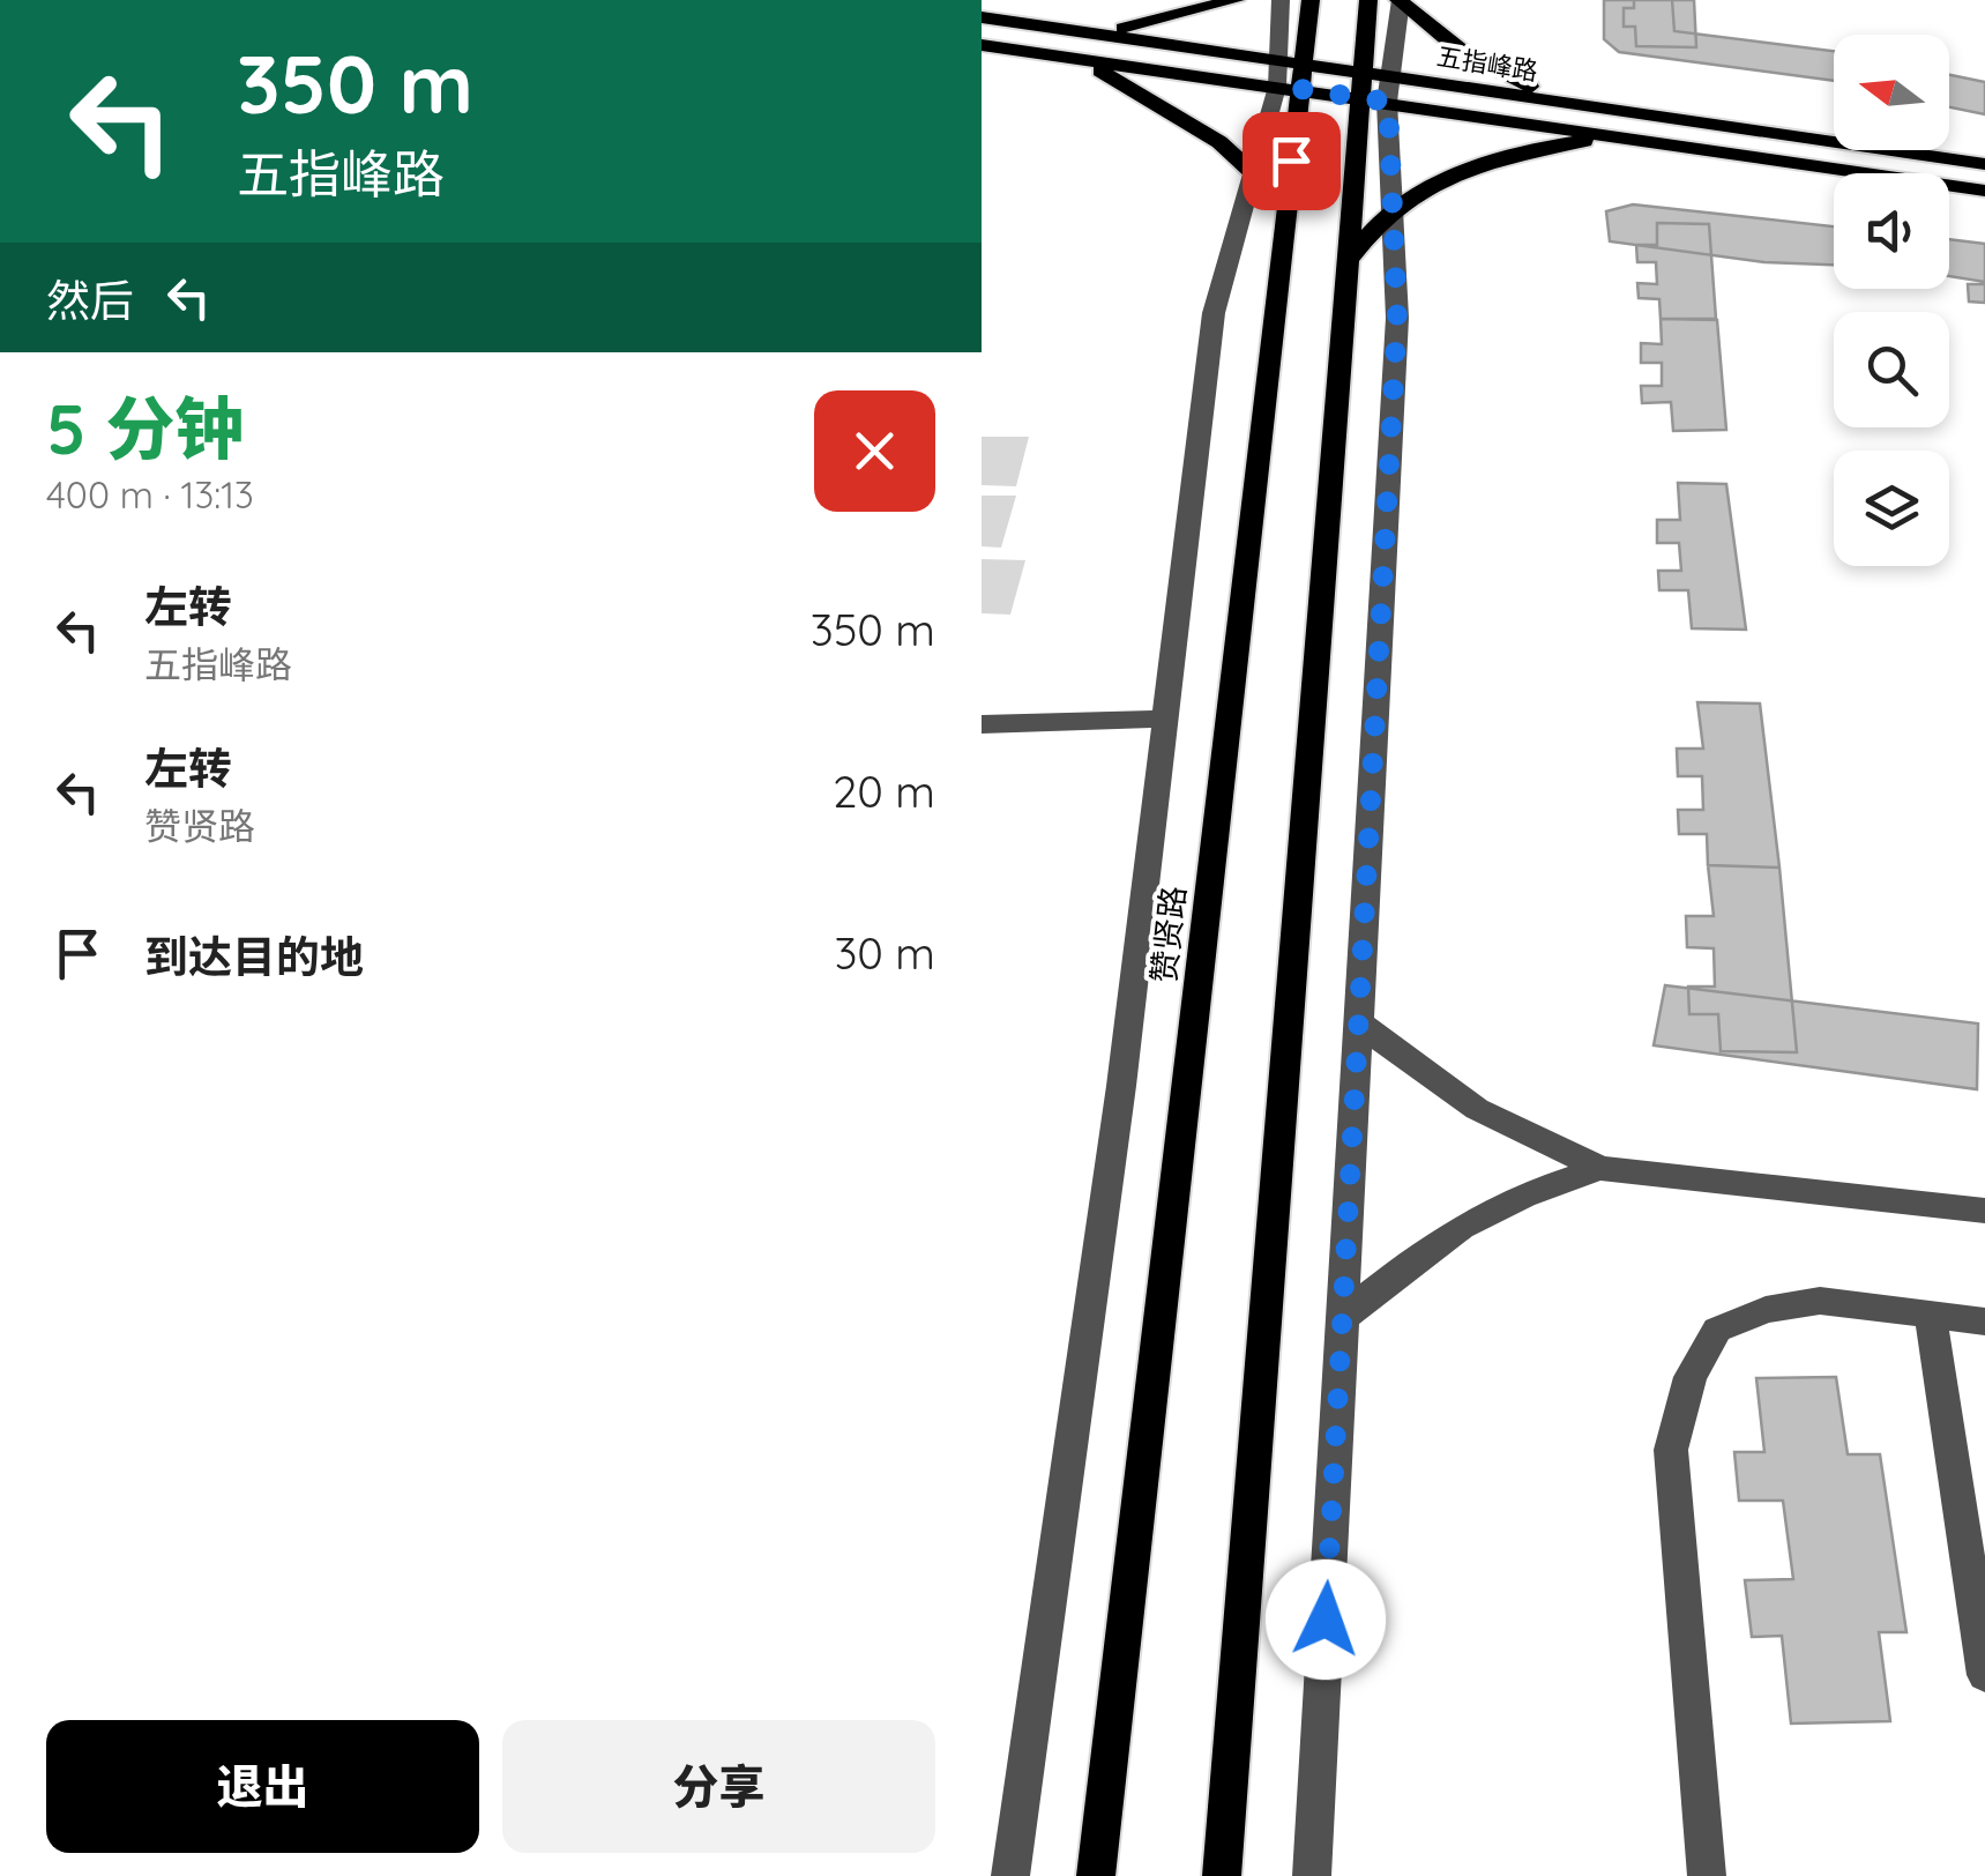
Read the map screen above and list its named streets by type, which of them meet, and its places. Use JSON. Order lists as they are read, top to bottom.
{
  "streets": {
    "main road": ["五指峰路", "赞贤路"]
  },
  "crossings": [
    ["五指峰路", "赞贤路"]
  ],
  "north": "left",
  "page": {
    "turn": ["350 m", "五指峰路"],
    "then": "然后",
    "heading": ["5 分钟", "400 m · 13:13"],
    "list": [
      {
        "name": "左转",
        "note": "五指峰路",
        "value": "350 m"
      },
      {
        "name": "左转",
        "note": "赞贤路",
        "value": "20 m"
      },
      {
        "name": "到达目的地",
        "value": "30 m"
      }
    ],
    "buttons": ["退出", "分享"]
  }
}
